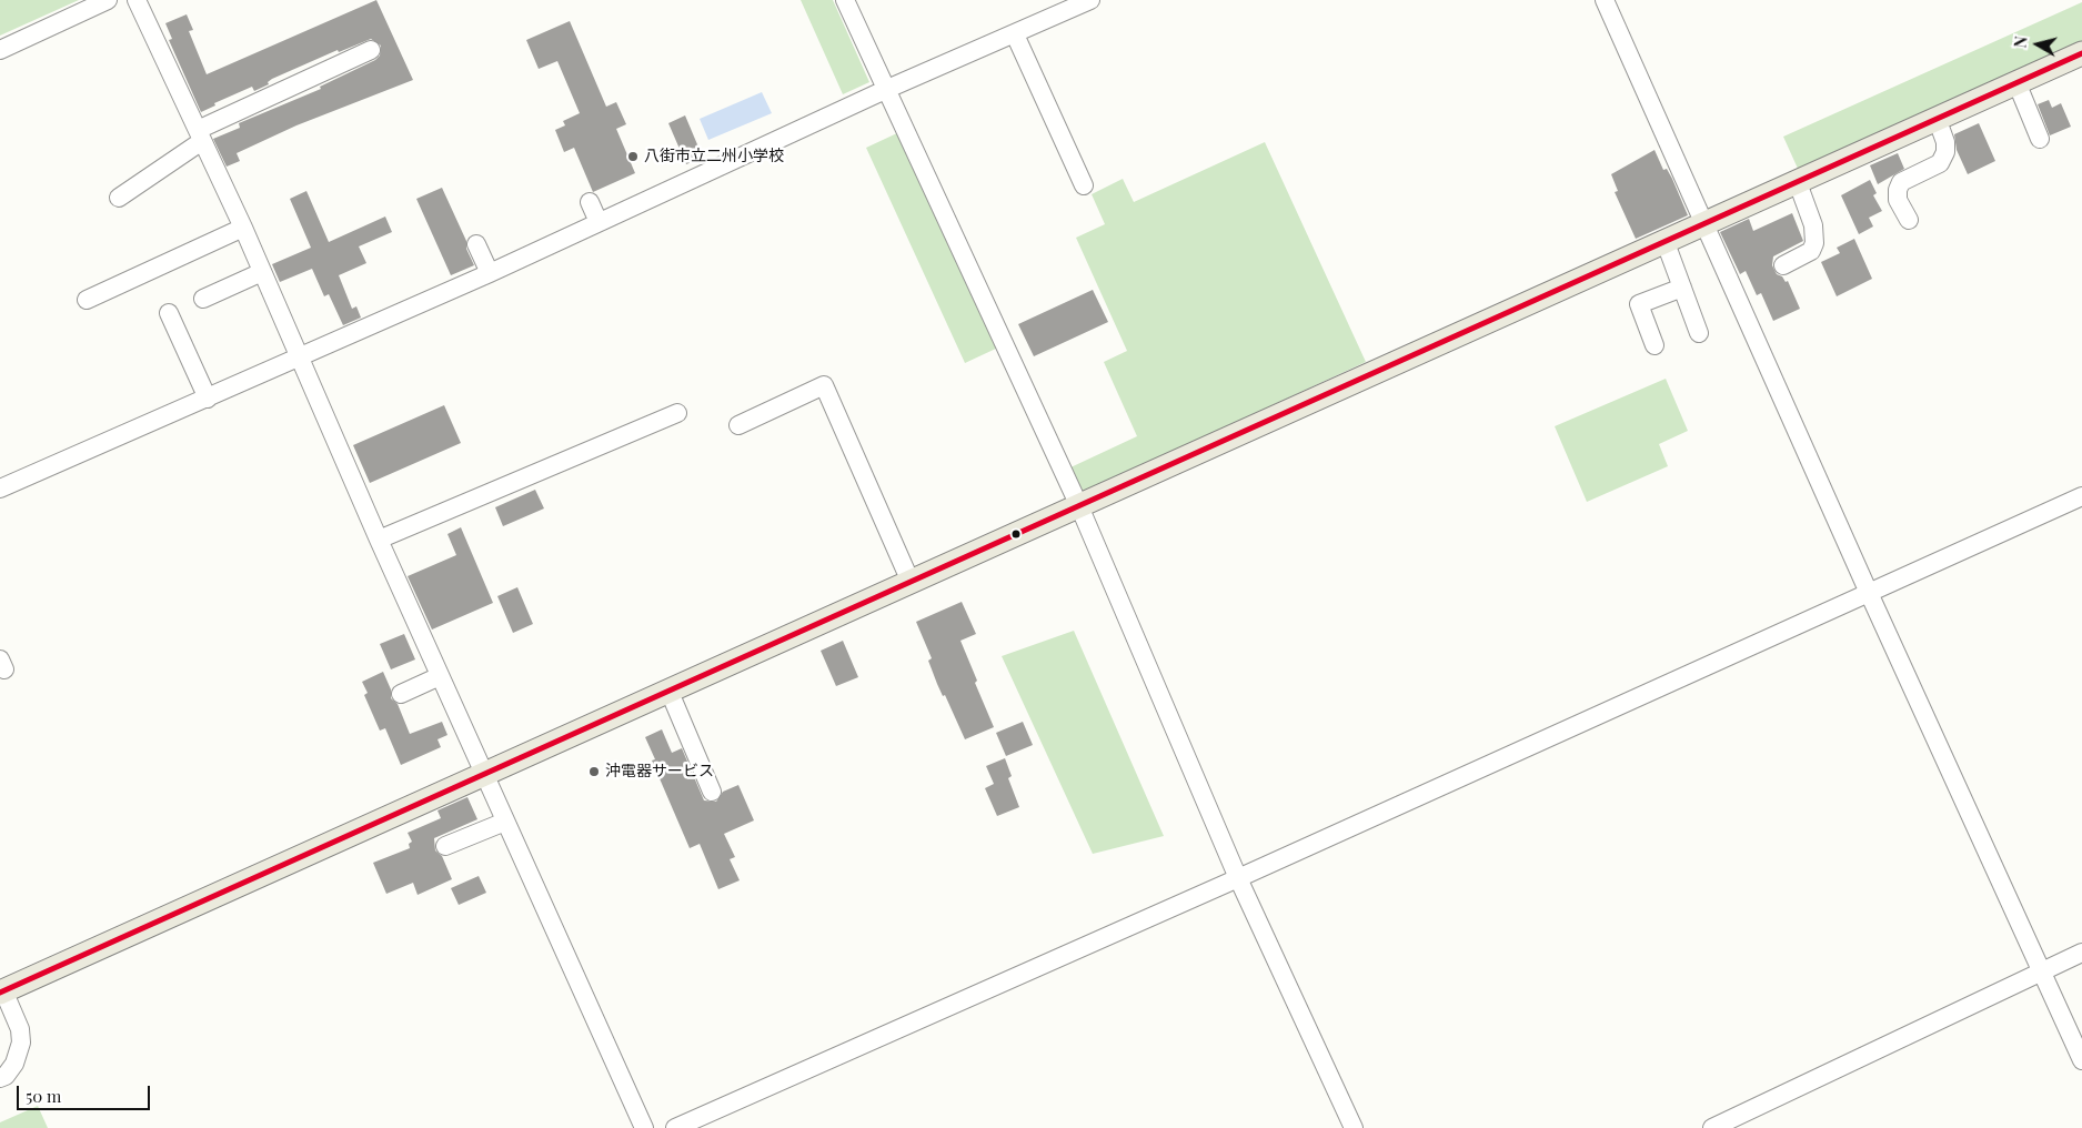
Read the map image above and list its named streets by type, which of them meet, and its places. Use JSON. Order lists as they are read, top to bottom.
{
  "places": ["八街市立二州小学校", "沖電器サービス"],
  "scale_bar": "50 m",
  "north": "left"
}
